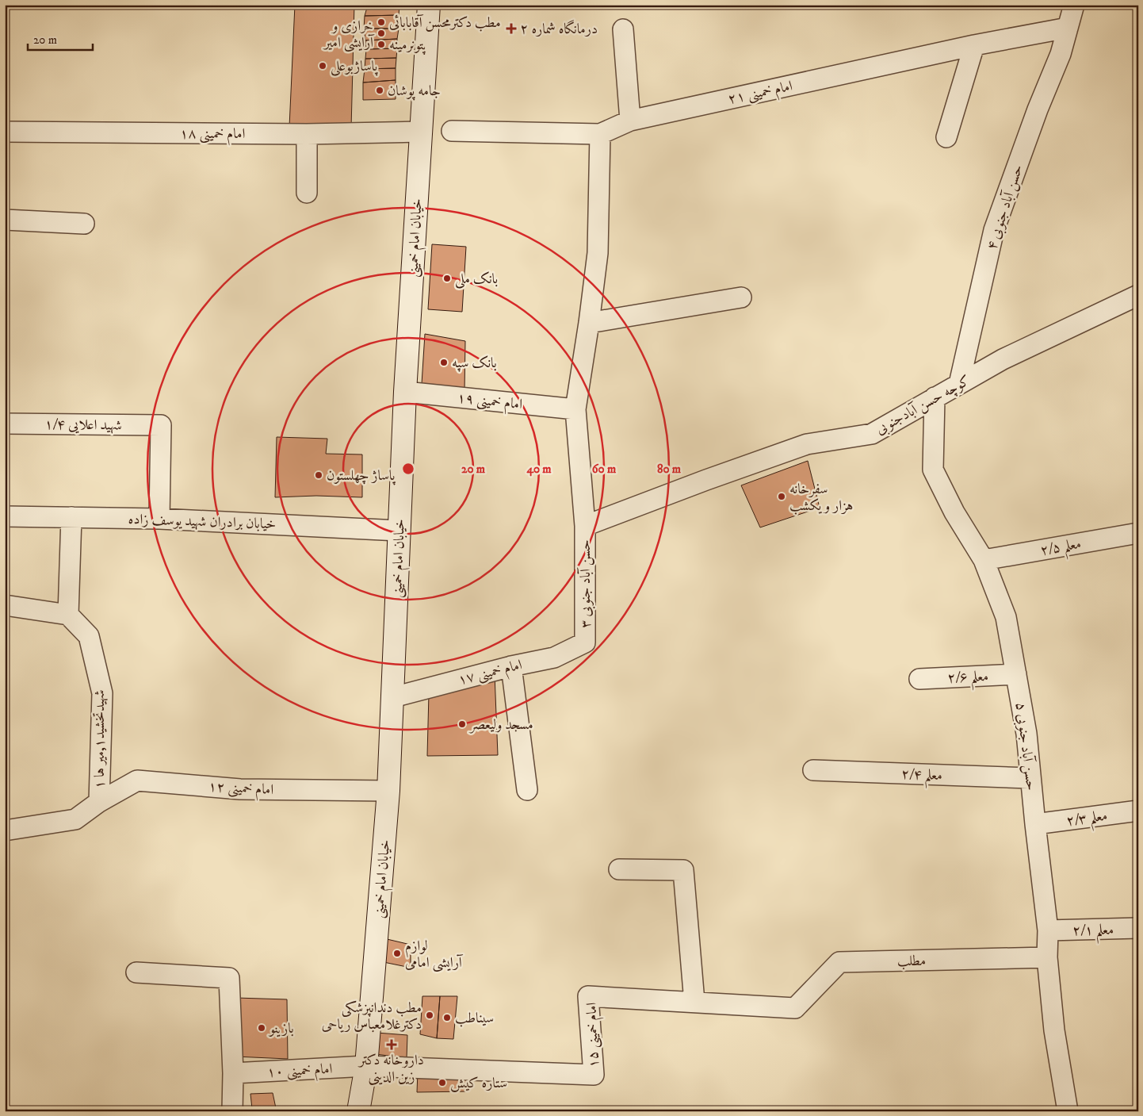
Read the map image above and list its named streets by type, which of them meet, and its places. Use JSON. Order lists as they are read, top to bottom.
{
  "streets": {
    "main road": ["خیابان امام خمینی"],
    "street": [
      "امام خمینی ۲۱",
      "امام خمینی ۱۸",
      "حسن آباد جنوبی ۴",
      "امام خمینی ۱۹",
      "کوچه حسن آبادجنوبی",
      "شهید اعلایی ۱/۴",
      "خیابان برادران شهید یوسف زاده",
      "معلم ۲/۵",
      "حسن آباد جنوبی ۳",
      "امام خمینی ۱۷",
      "معلم ۲/۶",
      "شهیدتخشید۱,میر ها ۱",
      "حسن آباد جنوبی ۵",
      "معلم ۲/۴",
      "امام خمینی ۱۲",
      "معلم ۲/۳",
      "معلم ۲/۱",
      "مطلب",
      "امام خمینی ۱۵",
      "امام خمینی ۱۰"
    ]
  },
  "crossings": [
    ["امام خمینی ۲۱", "حسن آباد جنوبی ۴"],
    ["امام خمینی ۲۱", "حسن آباد جنوبی ۳"],
    ["امام خمینی ۱۸", "خیابان امام خمینی"],
    ["حسن آباد جنوبی ۴", "کوچه حسن آبادجنوبی"],
    ["خیابان امام خمینی", "امام خمینی ۱۹"],
    ["خیابان امام خمینی", "خیابان برادران شهید یوسف زاده"],
    ["خیابان امام خمینی", "امام خمینی ۱۷"],
    ["خیابان امام خمینی", "امام خمینی ۱۲"],
    ["خیابان امام خمینی", "امام خمینی ۱۵"],
    ["خیابان امام خمینی", "امام خمینی ۱۰"],
    ["امام خمینی ۱۹", "حسن آباد جنوبی ۳"],
    ["کوچه حسن آبادجنوبی", "حسن آباد جنوبی ۳"],
    ["کوچه حسن آبادجنوبی", "حسن آباد جنوبی ۵"],
    ["شهید اعلایی ۱/۴", "خیابان برادران شهید یوسف زاده"],
    ["معلم ۲/۵", "حسن آباد جنوبی ۵"],
    ["حسن آباد جنوبی ۳", "امام خمینی ۱۷"],
    ["معلم ۲/۶", "حسن آباد جنوبی ۵"],
    ["شهیدتخشید۱,میر ها ۱", "امام خمینی ۱۲"],
    ["حسن آباد جنوبی ۵", "معلم ۲/۴"],
    ["حسن آباد جنوبی ۵", "معلم ۲/۳"],
    ["حسن آباد جنوبی ۵", "معلم ۲/۱"],
    ["حسن آباد جنوبی ۵", "مطلب"],
    ["مطلب", "امام خمینی ۱۵"],
    ["امام خمینی ۱۵", "امام خمینی ۱۰"]
  ],
  "places": {
    "other": [
      "مطب دکترمحسن آقابابائی",
      "خرازی و آرایشی امیر",
      "پتونرمینه",
      "پاساژبوعلی",
      "جامه پوشان",
      "بانک ملی",
      "بانک سپه",
      "پاساژ چهلستون",
      "سفرخانه هزار و یکشب",
      "مسجد ولیعصر",
      "لوازم آرایشی امامی",
      "مطب دندانپزشکی دکترغلامعباس ریاحی",
      "سیناطب",
      "بازینو",
      "ستاره کیش"
    ],
    "health": ["درمانگاه شماره ۲", "داروخانه دکتر زین الدینی"]
  },
  "scale_bar": "20 m",
  "rings": [
    "20 m",
    "40 m",
    "60 m",
    "80 m"
  ]
}
